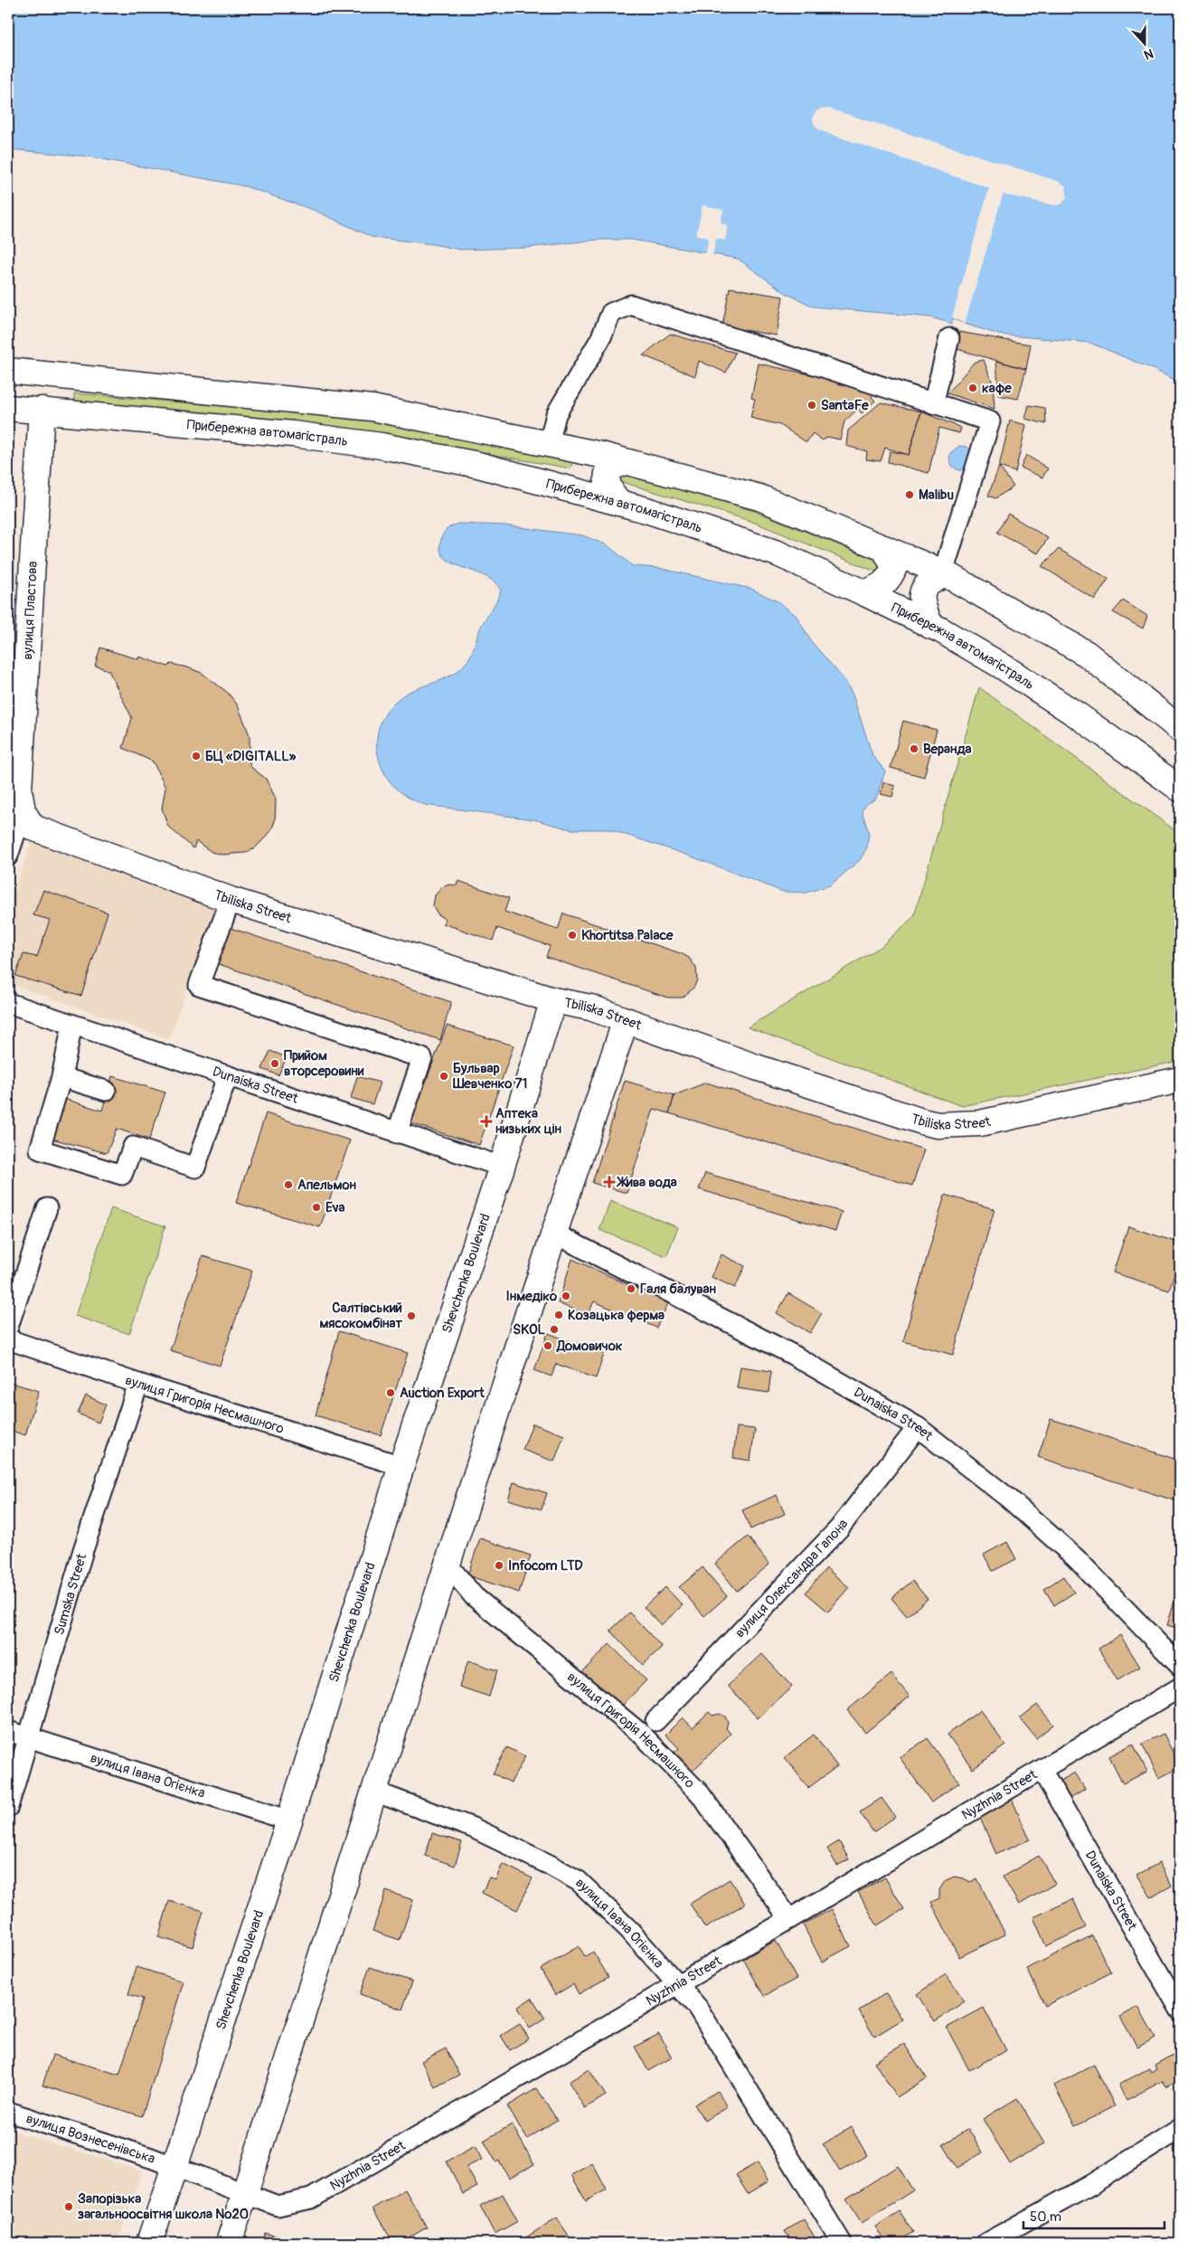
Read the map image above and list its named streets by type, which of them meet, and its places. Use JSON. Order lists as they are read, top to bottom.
{
  "streets": {
    "street": [
      "Прибережна автомагістраль",
      "вулиця Пластова",
      "Tbiliska Street",
      "Dunaiska Street",
      "Shevchenka Boulevard",
      "вулиця Григорія Несмашного",
      "вулиця Олександра Гапона",
      "Sumska Street",
      "вулиця Івана Огієнка",
      "Nyzhnia Street",
      "вулиця Вознесенівська"
    ]
  },
  "crossings": [
    ["Прибережна автомагістраль", "вулиця Пластова"],
    ["вулиця Пластова", "Tbiliska Street"],
    ["Tbiliska Street", "Shevchenka Boulevard"],
    ["Dunaiska Street", "Shevchenka Boulevard"],
    ["Dunaiska Street", "вулиця Олександра Гапона"],
    ["Dunaiska Street", "Nyzhnia Street"],
    ["Shevchenka Boulevard", "вулиця Григорія Несмашного"],
    ["Shevchenka Boulevard", "вулиця Івана Огієнка"],
    ["Shevchenka Boulevard", "Nyzhnia Street"],
    ["Shevchenka Boulevard", "вулиця Вознесенівська"],
    ["вулиця Григорія Несмашного", "Sumska Street"],
    ["вулиця Григорія Несмашного", "Nyzhnia Street"],
    ["Sumska Street", "вулиця Івана Огієнка"],
    ["вулиця Івана Огієнка", "Nyzhnia Street"],
    ["Nyzhnia Street", "вулиця Вознесенівська"]
  ],
  "places": {
    "other": [
      "кафе",
      "SantaFe",
      "Malibu",
      "Веранда",
      "БЦ «DIGITALL»",
      "Khortitsa Palace",
      "Прийом вторсеровини",
      "Бульвар Шевченко 71",
      "Апельмон",
      "Eva",
      "Галя балуван",
      "Інмедіко",
      "Козацька ферма",
      "Салтівський мясокомбінат",
      "SKOL",
      "Домовичок",
      "Auction Export",
      "Infocom LTD",
      "Запорізька загальноосвітня школа №20"
    ],
    "health": ["Аптека низьких цін", "Жива вода"]
  },
  "scale_bar": "50 m",
  "north": "bottom"
}
